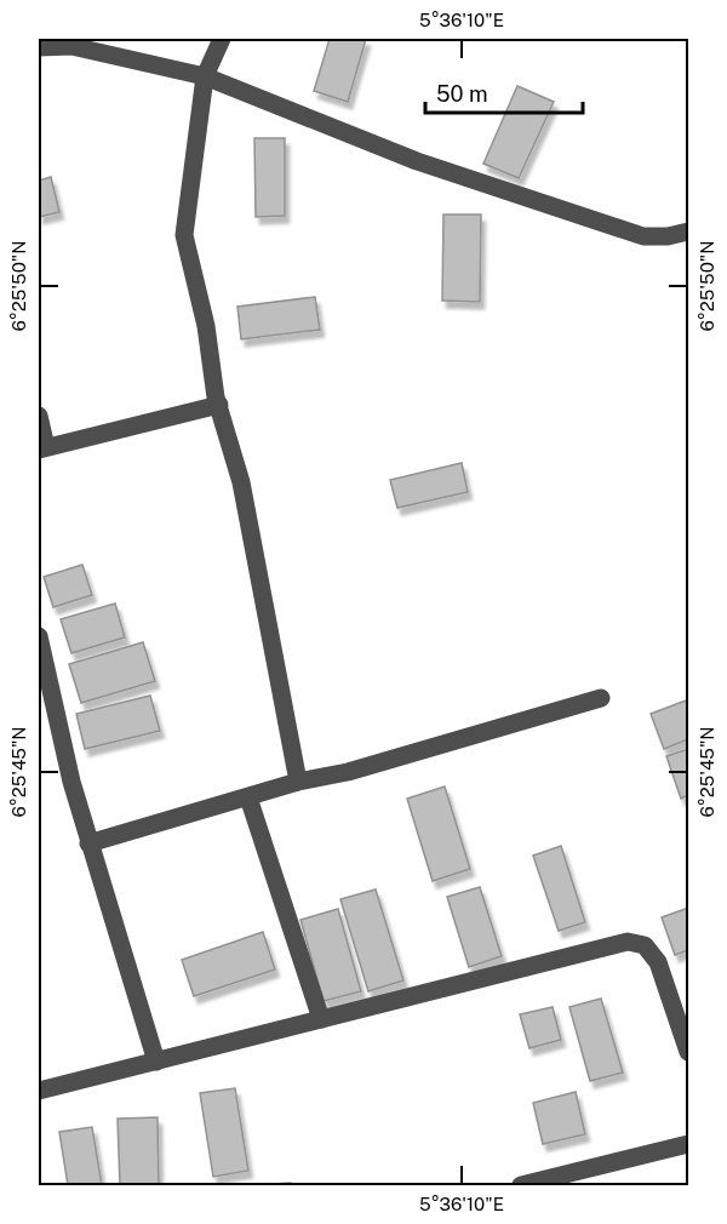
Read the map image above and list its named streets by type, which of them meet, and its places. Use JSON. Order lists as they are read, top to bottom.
{
  "scale_bar": "50 m",
  "coordinates": ["5°36'10\"E", "6°25'50\"N", "6°25'45\"N"]
}
